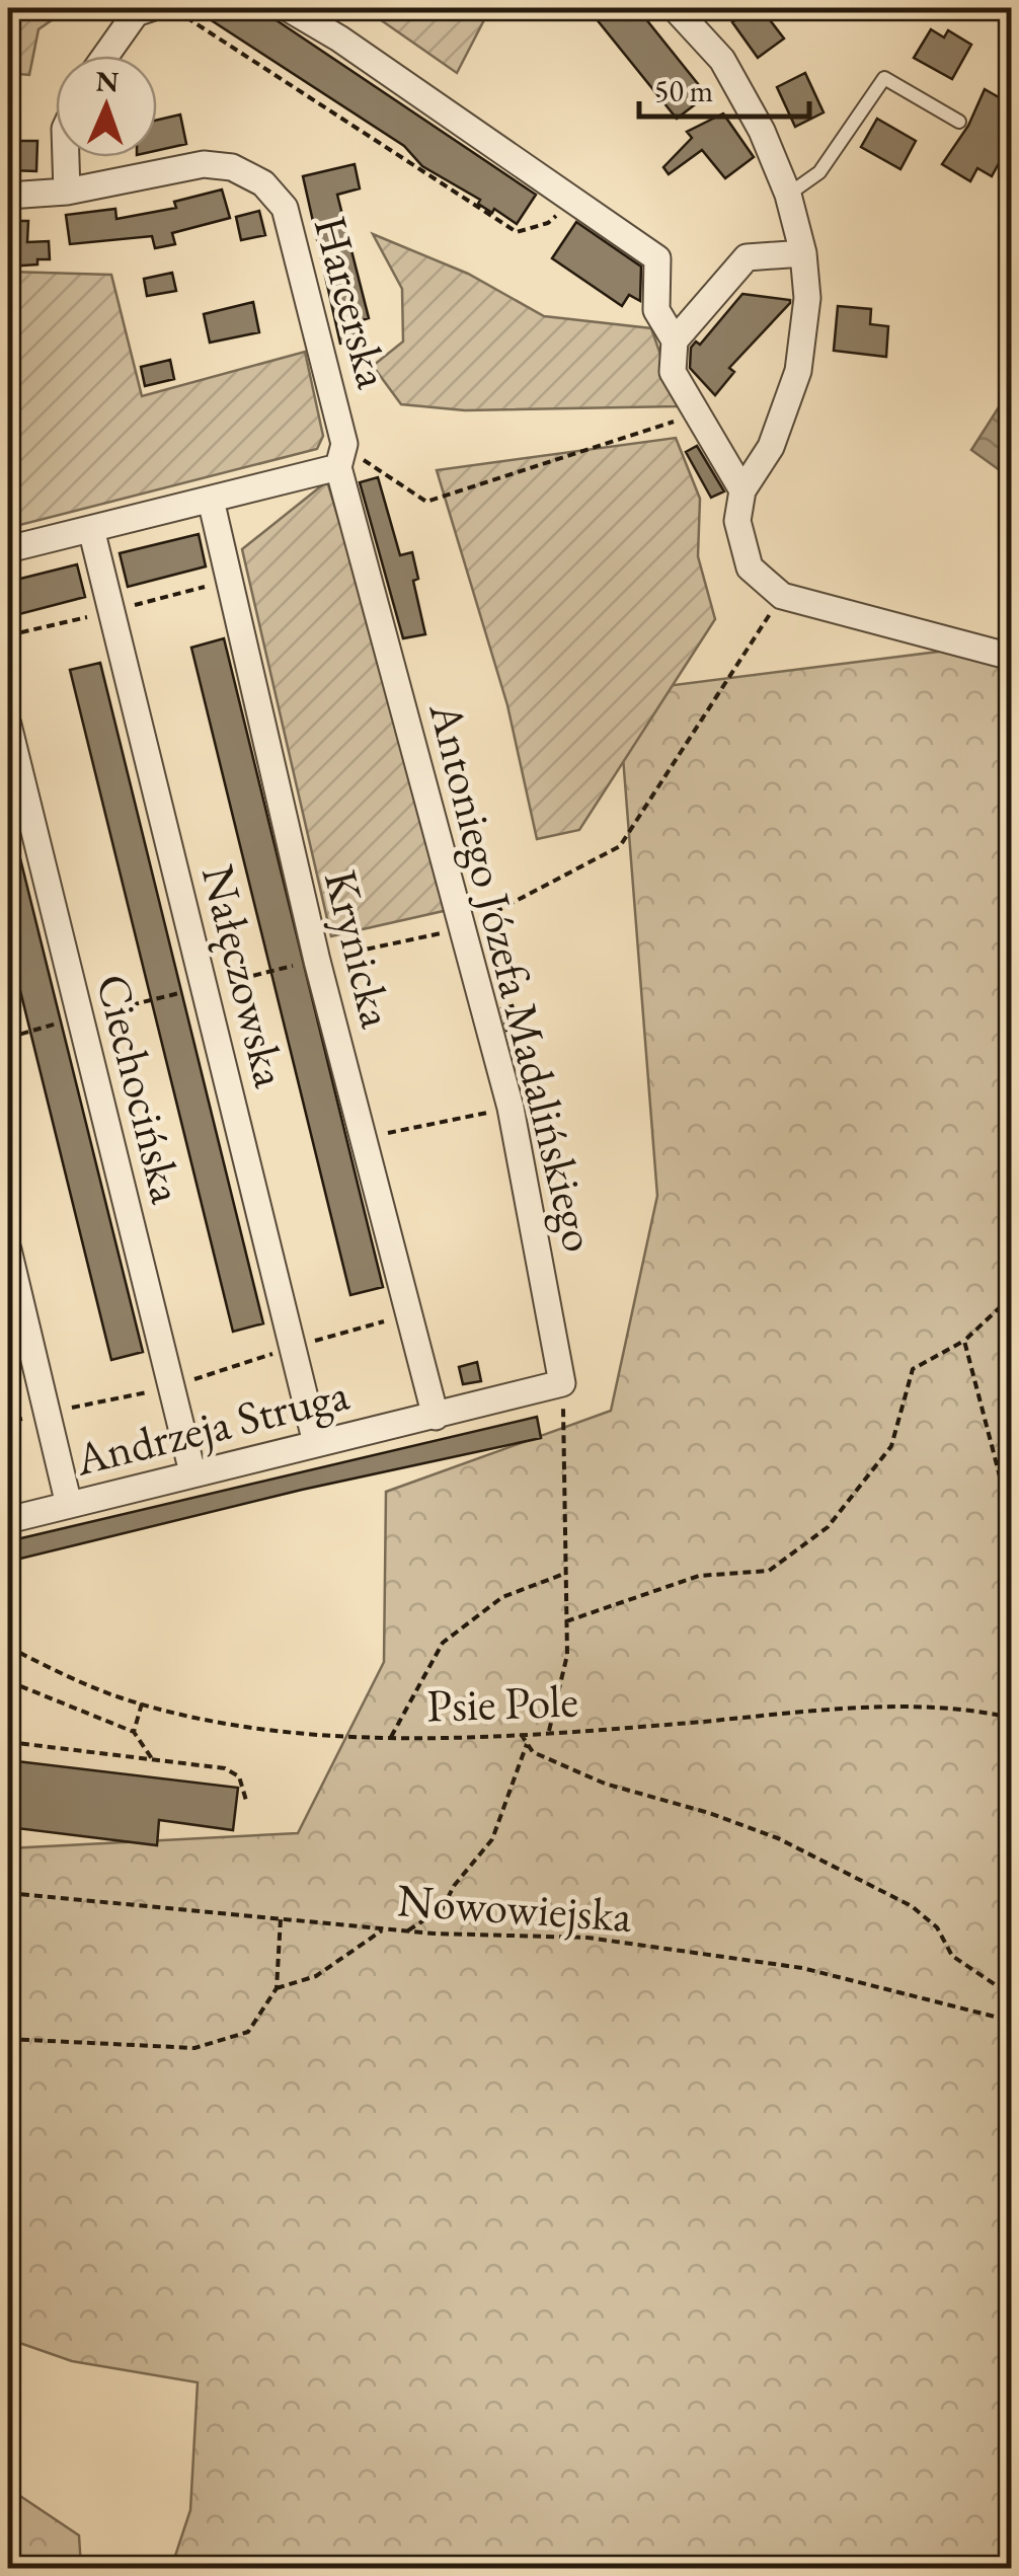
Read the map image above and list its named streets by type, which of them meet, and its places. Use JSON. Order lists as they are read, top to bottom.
{
  "streets": {
    "street": [
      "Harcerska",
      "Krynicka",
      "Nałęczowska",
      "Antoniego Józefa Madalińskiego",
      "Ciechocińska",
      "Andrzeja Struga"
    ],
    "path": ["Psie Pole", "Nowowiejska"]
  },
  "crossings": [
    ["Harcerska", "Antoniego Józefa Madalińskiego"],
    ["Krynicka", "Andrzeja Struga"],
    ["Nałęczowska", "Andrzeja Struga"],
    ["Ciechocińska", "Andrzeja Struga"]
  ],
  "scale_bar": "50 m",
  "north": "top"
}
